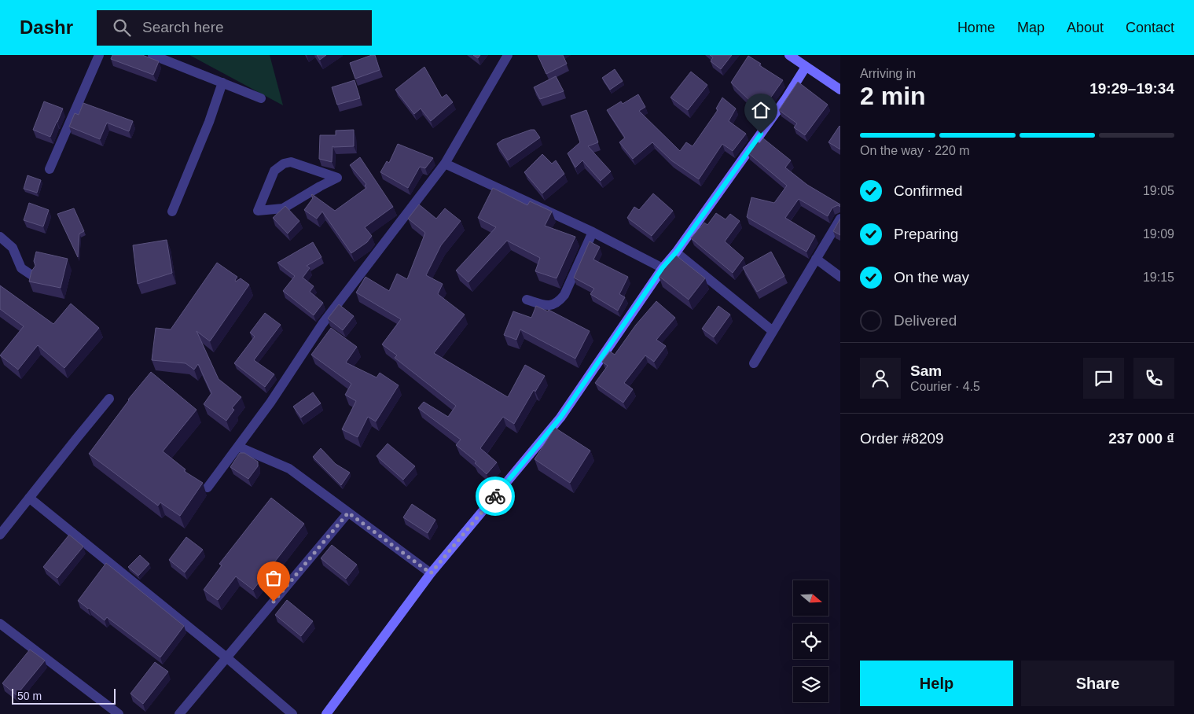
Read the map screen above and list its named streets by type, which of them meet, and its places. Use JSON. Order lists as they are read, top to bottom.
{
  "scale_bar": "50 m",
  "north": "right",
  "page": {
    "header": "Dashr",
    "search": "Search here",
    "nav": [
      "Home",
      "Map",
      "About",
      "Contact"
    ],
    "heading": ["2 min", "Arriving in", "19:29–19:34"],
    "panel": [
      "Sam",
      "Courier · 4.5",
      "Order #8209",
      "237 000 ₫"
    ],
    "bar": "On the way · 220 m",
    "list": [
      ["Confirmed", "19:05"],
      ["Preparing", "19:09"],
      ["On the way", "19:15"],
      "Delivered"
    ],
    "buttons": ["Help", "Share"],
    "scale": "50 m"
  }
}
